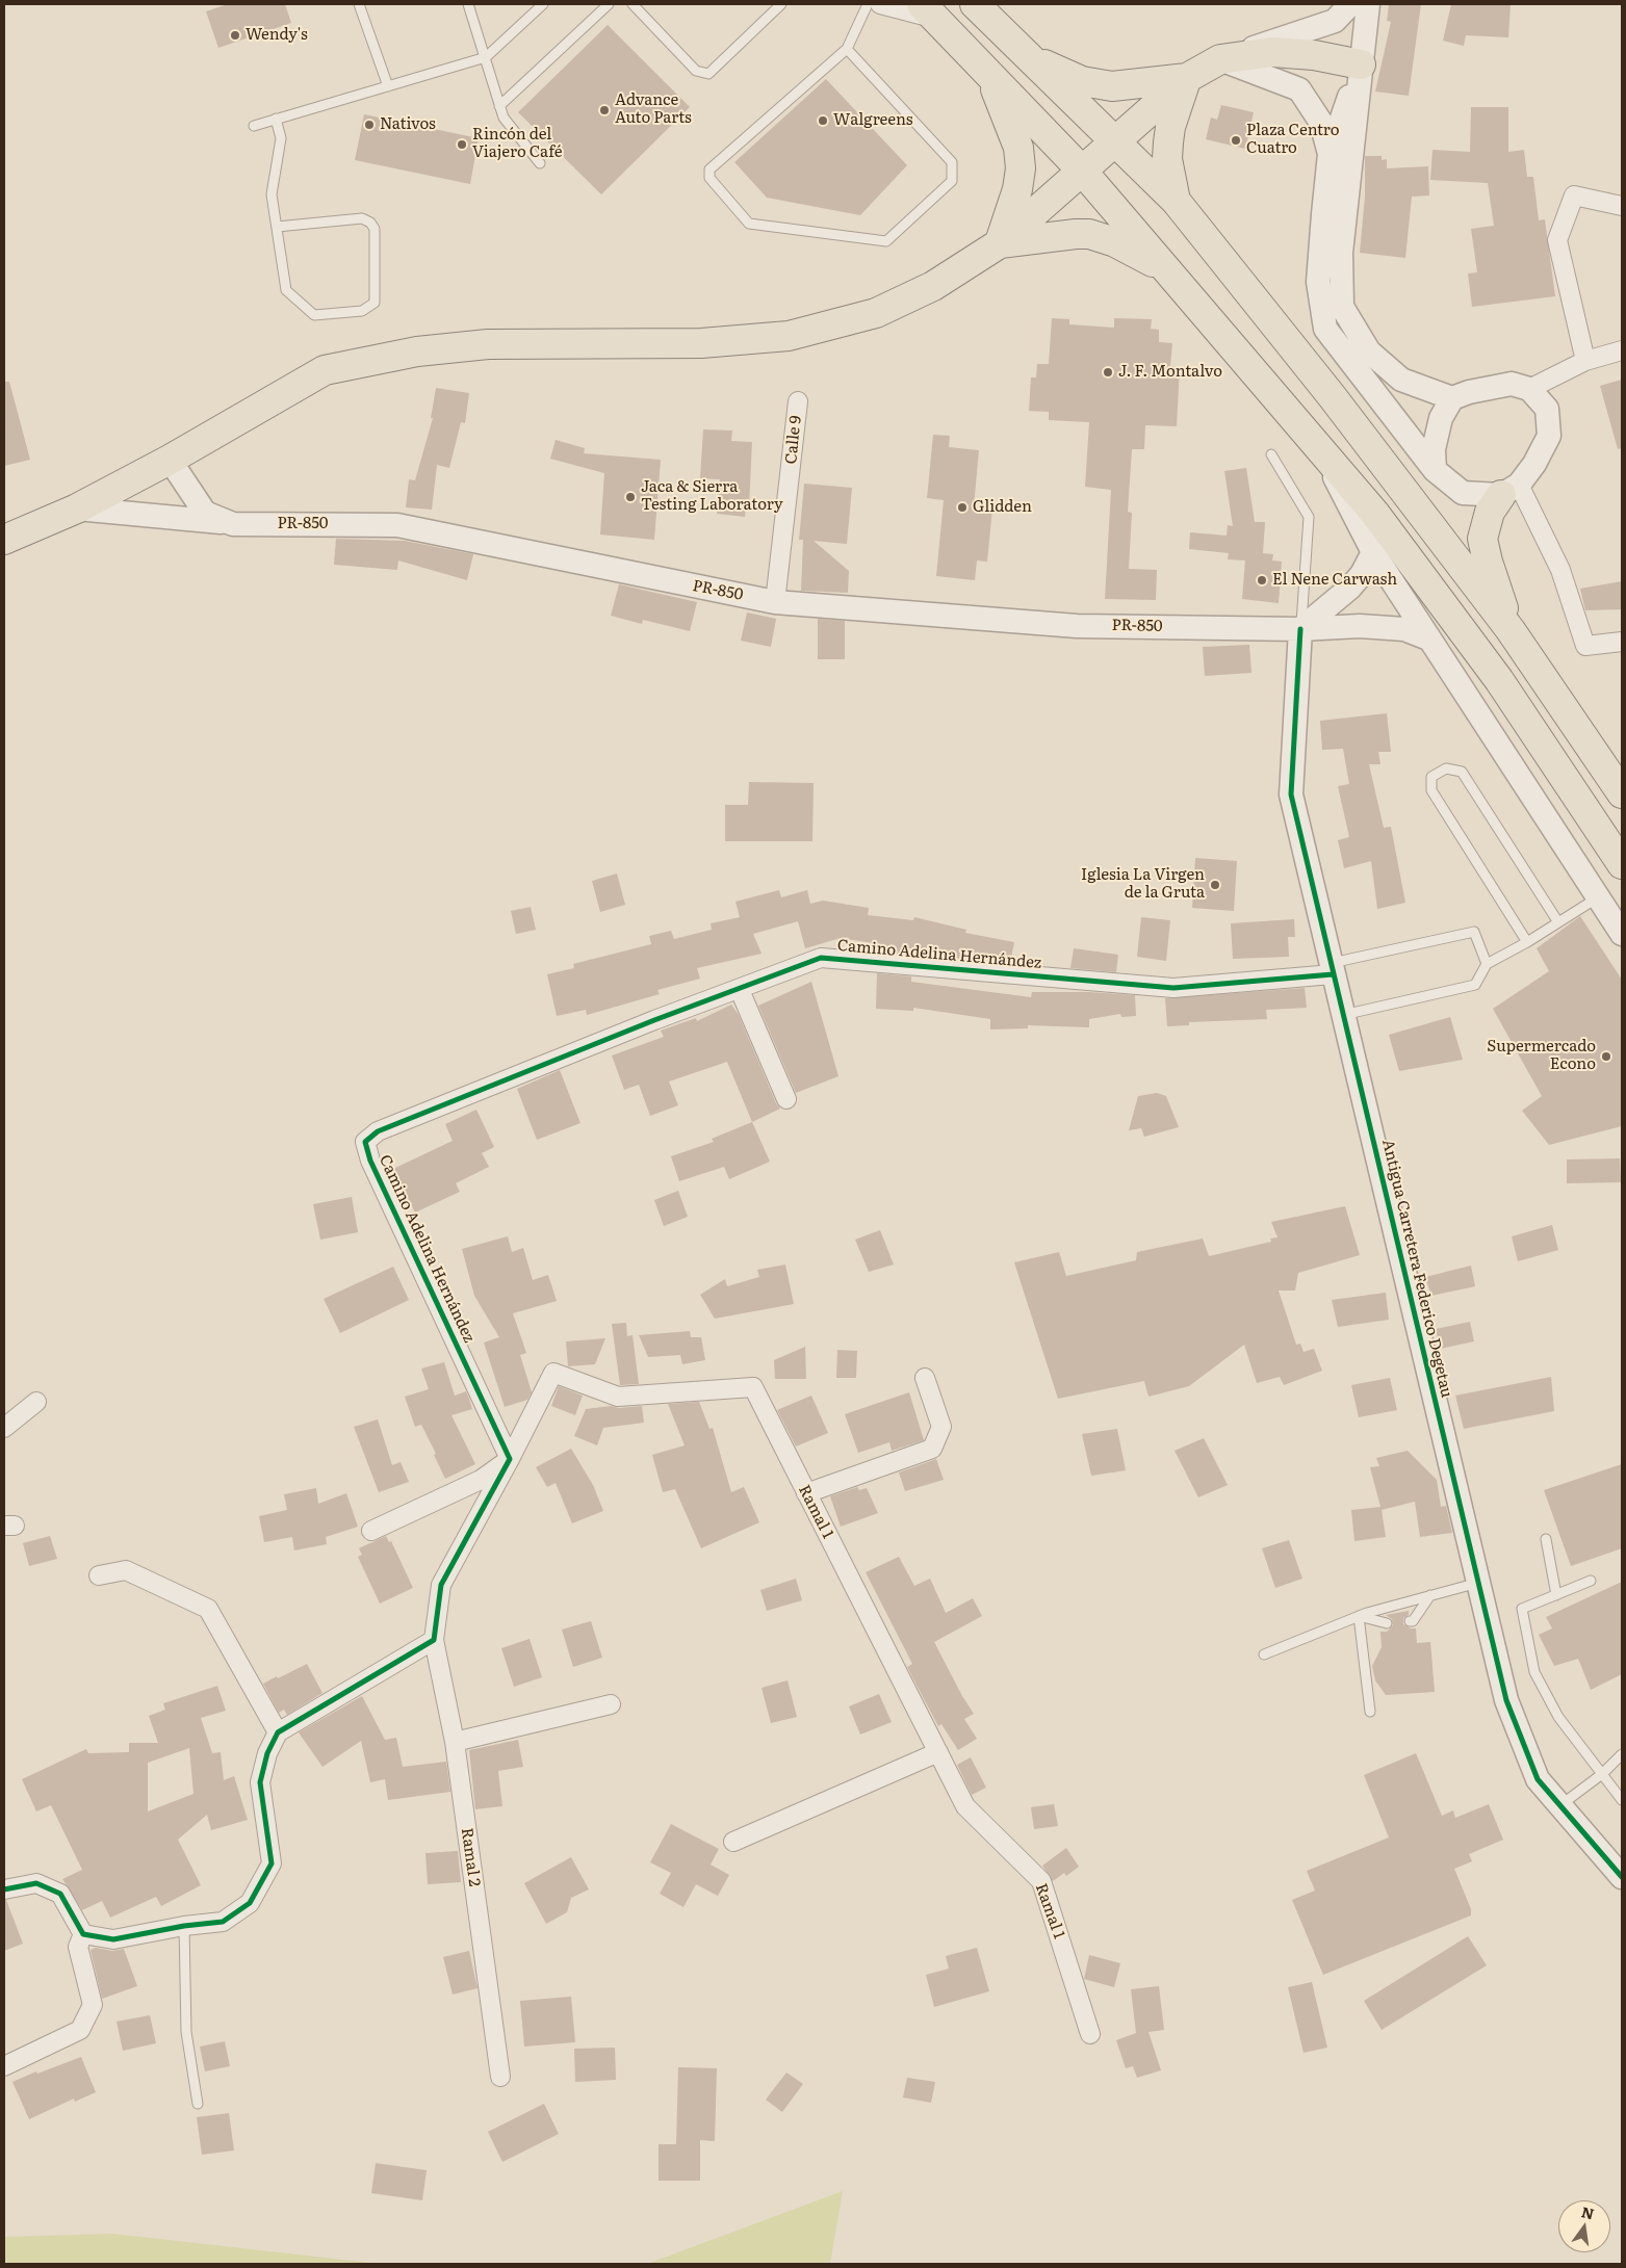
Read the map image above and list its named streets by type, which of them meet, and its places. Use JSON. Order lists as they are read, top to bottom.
{
  "streets": {
    "street": [
      "Calle 9",
      "PR-850",
      "Camino Adelina Hernández",
      "Antigua Carretera Federico Degetau",
      "Ramal 1",
      "Ramal 2"
    ]
  },
  "crossings": [
    ["Calle 9", "PR-850"],
    ["PR-850", "Antigua Carretera Federico Degetau"],
    ["Camino Adelina Hernández", "Antigua Carretera Federico Degetau"],
    ["Camino Adelina Hernández", "Ramal 1"]
  ],
  "places": [
    "Wendy's",
    "Advance Auto Parts",
    "Walgreens",
    "Nativos",
    "Plaza Centro Cuatro",
    "Rincón del Viajero Café",
    "J. F. Montalvo",
    "Jaca & Sierra Testing Laboratory",
    "Glidden",
    "El Nene Carwash",
    "Iglesia La Virgen de la Gruta",
    "Supermercado Econo"
  ],
  "north": "top"
}
